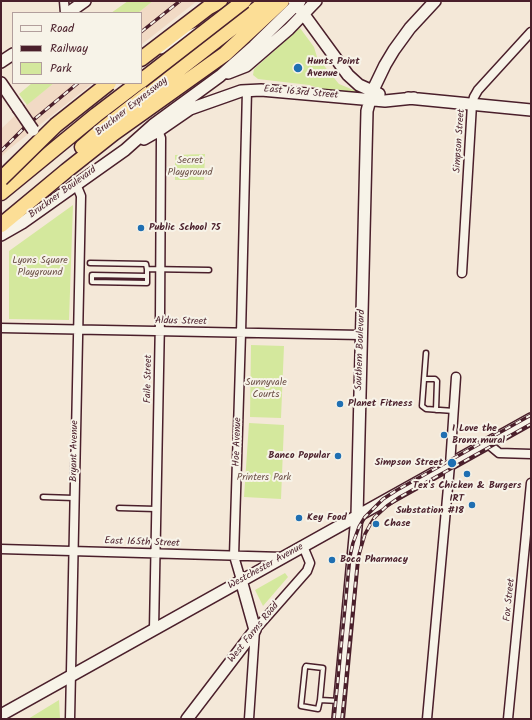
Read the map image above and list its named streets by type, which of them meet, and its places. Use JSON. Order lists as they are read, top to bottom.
{
  "streets": {
    "highway": ["Bruckner Expressway"],
    "main road": [
      "East 163rd Street",
      "Bruckner Boulevard",
      "Southern Boulevard",
      "Hoe Avenue",
      "Westchester Avenue",
      "West Farms Road"
    ],
    "street": [
      "Simpson Street",
      "Aldus Street",
      "Faile Street",
      "Bryant Avenue",
      "East 165th Street",
      "Fox Street"
    ]
  },
  "crossings": [
    ["East 163rd Street", "Simpson Street"],
    ["East 163rd Street", "Bruckner Boulevard"],
    ["East 163rd Street", "Southern Boulevard"],
    ["East 163rd Street", "Hoe Avenue"],
    ["Bruckner Boulevard", "Faile Street"],
    ["Bruckner Boulevard", "Bryant Avenue"],
    ["Aldus Street", "Southern Boulevard"],
    ["Aldus Street", "Faile Street"],
    ["Aldus Street", "Hoe Avenue"],
    ["Aldus Street", "Bryant Avenue"],
    ["Southern Boulevard", "Westchester Avenue"],
    ["Faile Street", "East 165th Street"],
    ["Faile Street", "Westchester Avenue"],
    ["Hoe Avenue", "East 165th Street"],
    ["Hoe Avenue", "Westchester Avenue"],
    ["Hoe Avenue", "West Farms Road"],
    ["Bryant Avenue", "East 165th Street"],
    ["Bryant Avenue", "Westchester Avenue"],
    ["East 165th Street", "Westchester Avenue"],
    ["Westchester Avenue", "West Farms Road"]
  ],
  "parks": [
    "Secret Playground",
    "Lyons Square Playground",
    "Sunnyvale Courts",
    "Printers Park"
  ],
  "places": [
    "Hunts Point Avenue",
    "Public School 75",
    "Planet Fitness",
    "I Love the Bronx mural",
    "Banco Popular",
    "Simpson Street",
    "Tex's Chicken & Burgers",
    "IRT Substation #18",
    "Key Food",
    "Chase",
    "Boca Pharmacy"
  ],
  "legend": ["Road", "Railway", "Park"]
}
